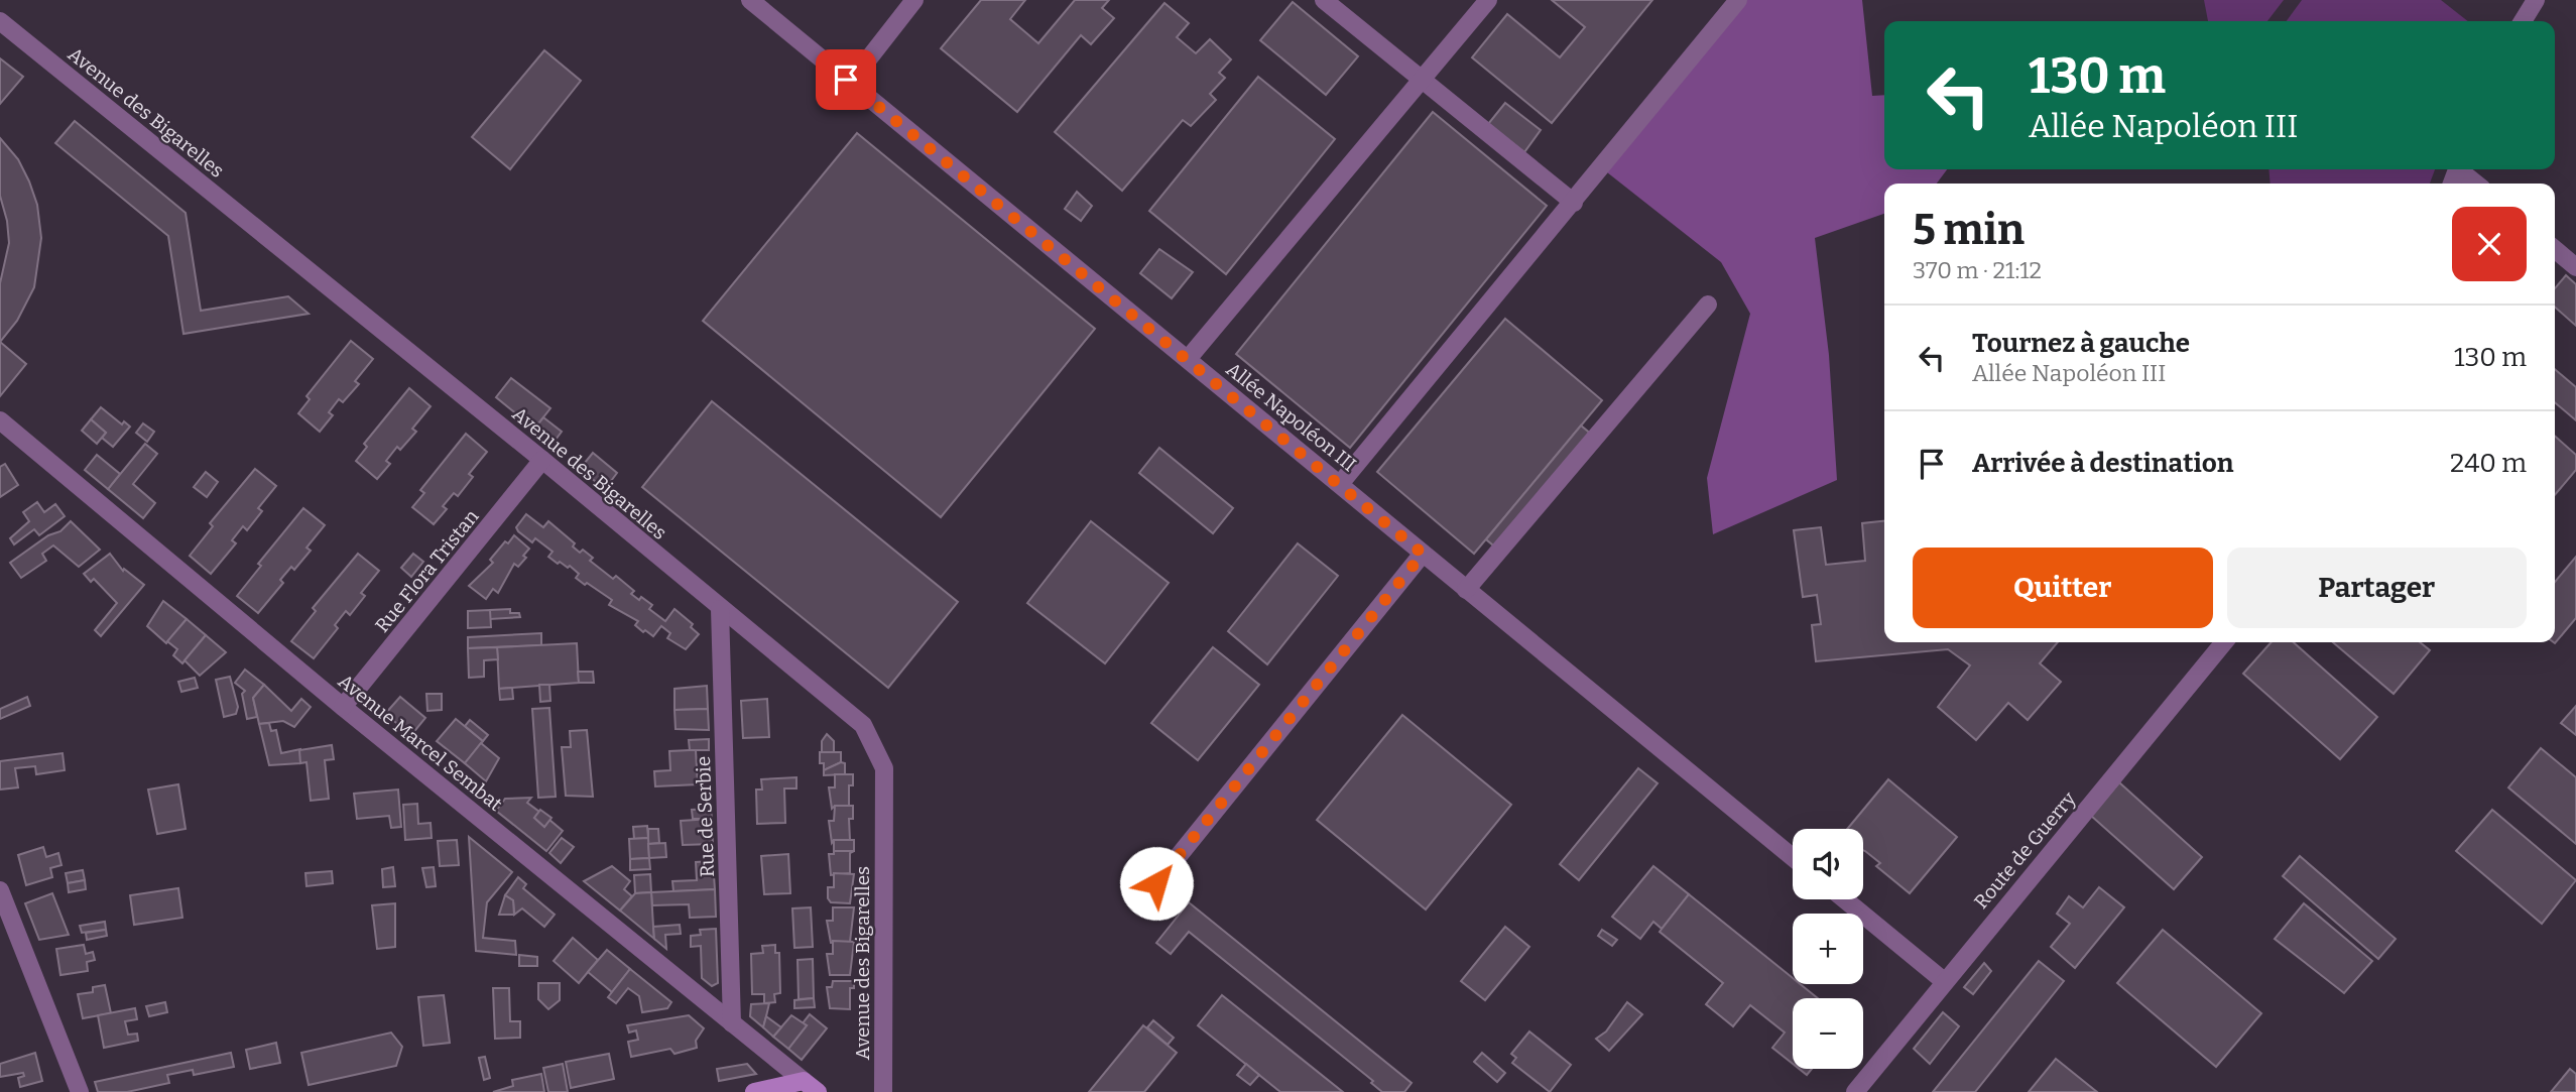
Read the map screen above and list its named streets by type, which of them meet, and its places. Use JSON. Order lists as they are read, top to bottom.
{
  "streets": {
    "street": [
      "Avenue des Bigarelles",
      "Allée Napoléon III",
      "Rue Flora Tristan",
      "Avenue Marcel Sembat",
      "Rue de Serbie",
      "Route de Guerry"
    ]
  },
  "crossings": [
    ["Avenue des Bigarelles", "Rue Flora Tristan"],
    ["Avenue des Bigarelles", "Rue de Serbie"],
    ["Rue Flora Tristan", "Avenue Marcel Sembat"],
    ["Avenue Marcel Sembat", "Rue de Serbie"]
  ],
  "page": {
    "turn": ["130 m", "Allée Napoléon III"],
    "heading": ["5 min", "370 m · 21:12"],
    "list": [
      {
        "name": "Tournez à gauche",
        "note": "Allée Napoléon III",
        "value": "130 m"
      },
      {
        "name": "Arrivée à destination",
        "value": "240 m"
      }
    ],
    "buttons": ["Quitter", "Partager"],
    "map_buttons": ["+", "−"]
  }
}
